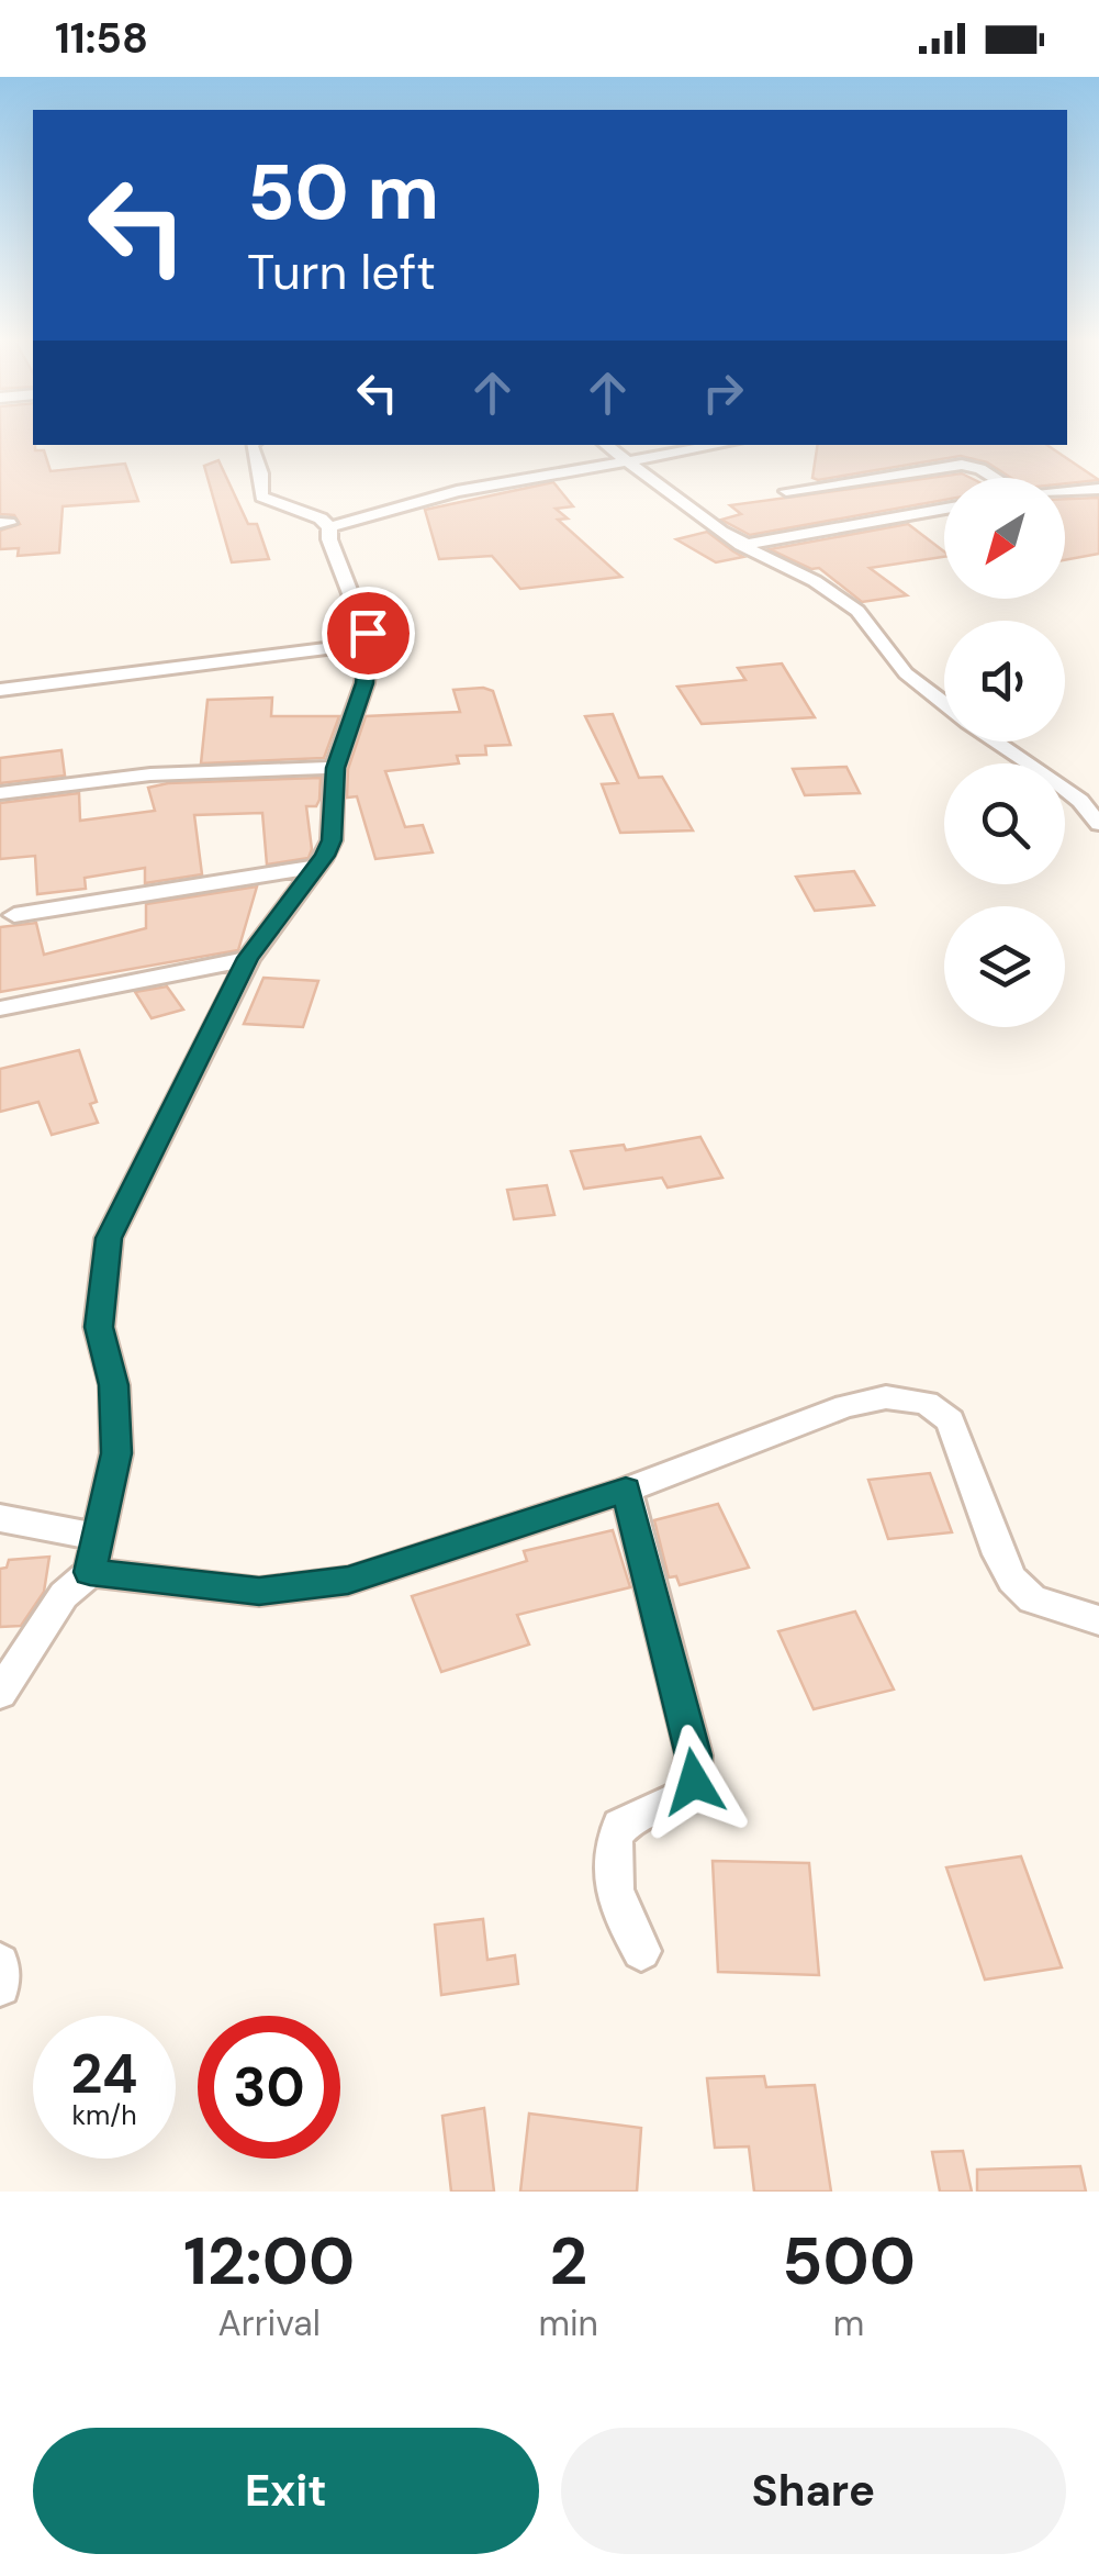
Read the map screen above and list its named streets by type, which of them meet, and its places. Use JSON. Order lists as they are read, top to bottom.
{
  "north": "bottom left",
  "page": {
    "status": "11:58",
    "turn": ["50 m", "Turn left"],
    "speed": "24 km/h",
    "limit": "30",
    "eta": [
      "12:00",
      "Arrival",
      "2",
      "min",
      "500",
      "m"
    ],
    "buttons": ["Exit", "Share"]
  }
}
